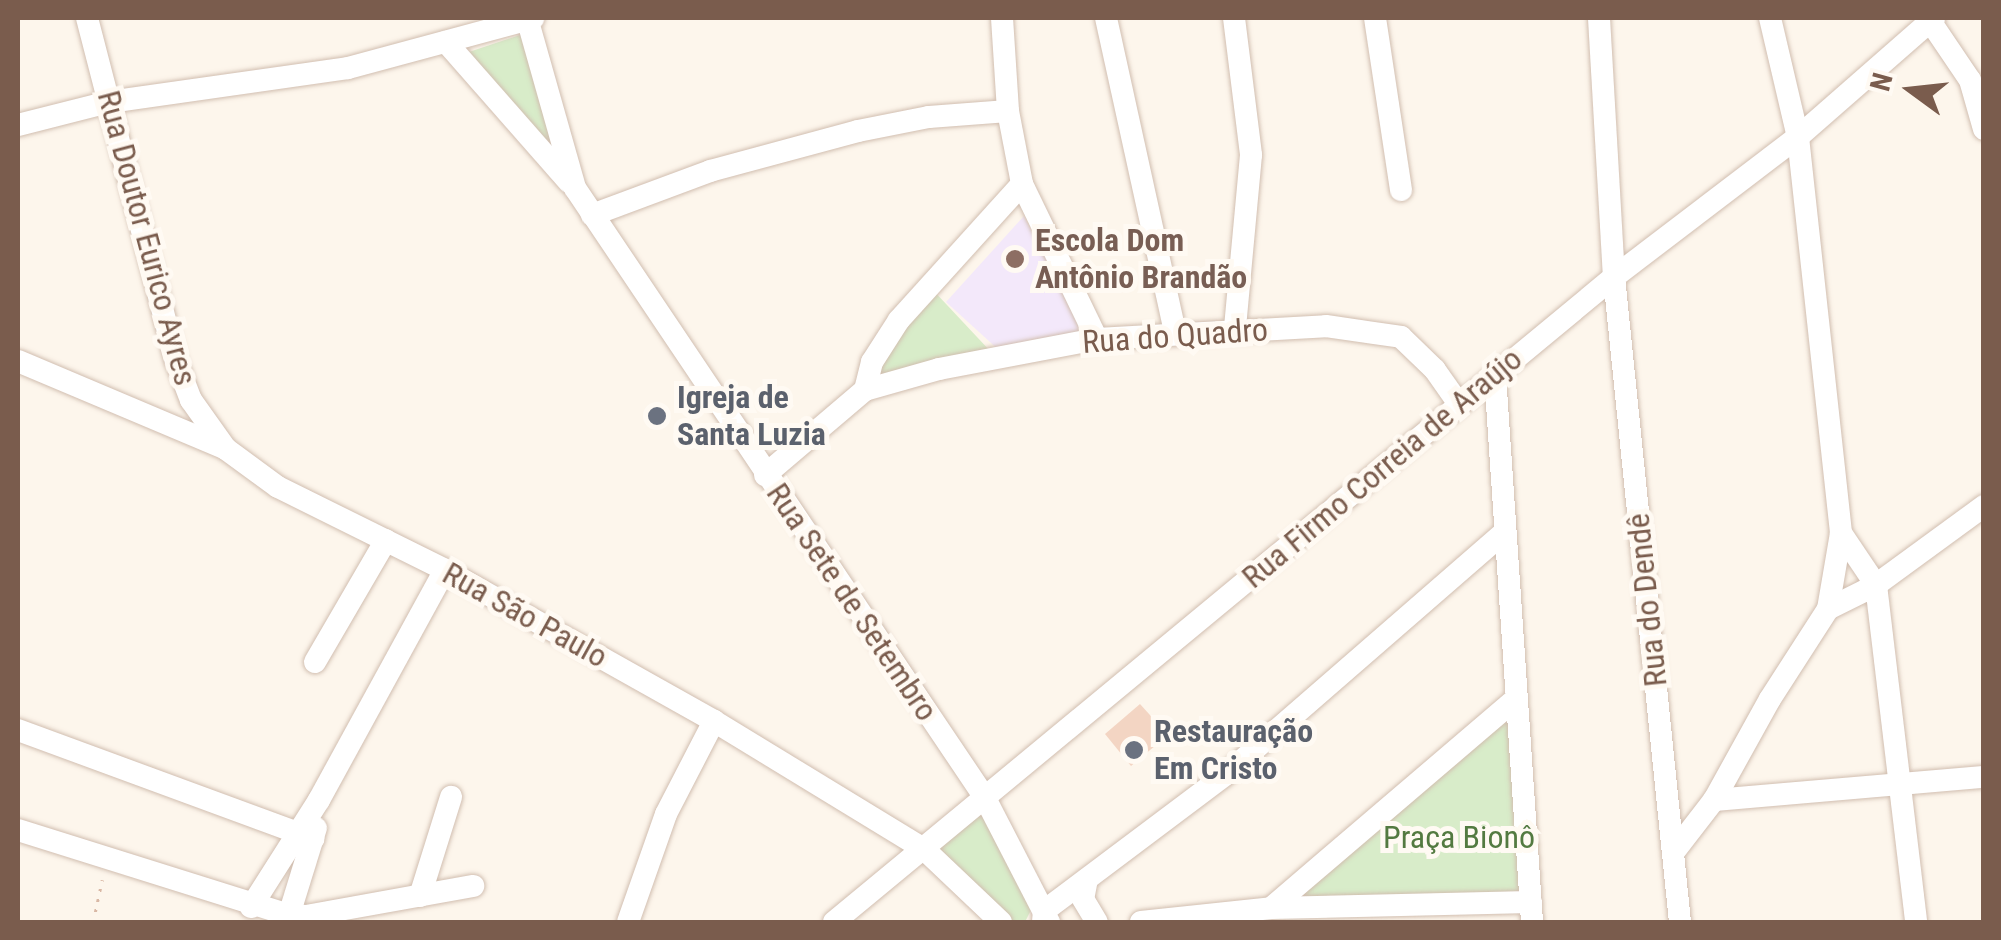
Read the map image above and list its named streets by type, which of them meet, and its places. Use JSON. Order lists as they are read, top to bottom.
{
  "streets": {
    "street": [
      "Rua Doutor Eurico Ayres",
      "Rua do Quadro",
      "Rua Firmo Correia de Araújo",
      "Rua do Dendê",
      "Rua Sete de Setembro",
      "Rua São Paulo"
    ]
  },
  "crossings": [
    ["Rua Doutor Eurico Ayres", "Rua São Paulo"],
    ["Rua do Quadro", "Rua Firmo Correia de Araújo"],
    ["Rua Firmo Correia de Araújo", "Rua do Dendê"],
    ["Rua Firmo Correia de Araújo", "Rua Sete de Setembro"],
    ["Rua Firmo Correia de Araújo", "Rua São Paulo"]
  ],
  "parks": ["Praça Bionô"],
  "places": ["Escola Dom Antônio Brandão", "Igreja de Santa Luzia", "Restauração Em Cristo"],
  "north": "left"
}
